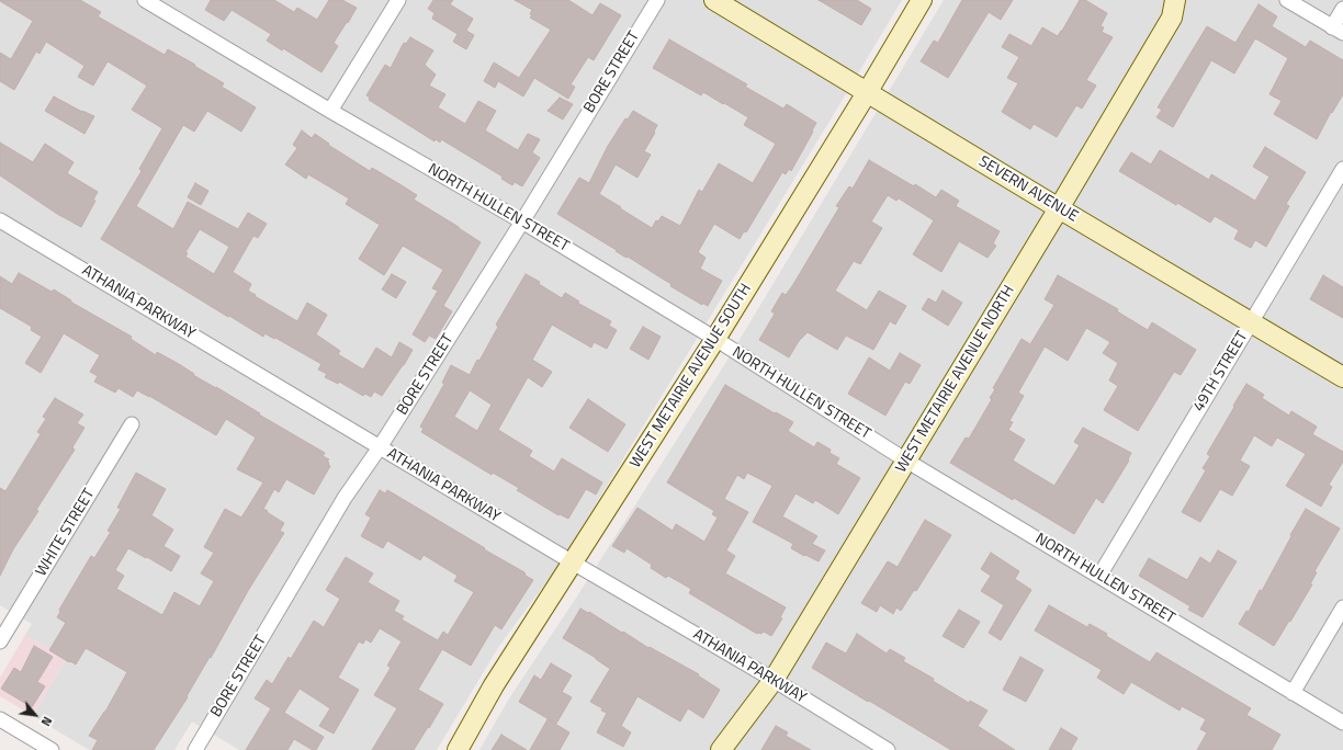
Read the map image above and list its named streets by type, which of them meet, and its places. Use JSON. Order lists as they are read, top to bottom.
{
  "streets": {
    "main road": ["SEVERN AVENUE", "WEST METAIRIE AVENUE SOUTH", "WEST METAIRIE AVENUE NORTH"],
    "street": [
      "BORE STREET",
      "NORTH HULLEN STREET",
      "ATHANIA PARKWAY",
      "49TH STREET",
      "WHITE STREET"
    ]
  },
  "crossings": [
    ["BORE STREET", "NORTH HULLEN STREET"],
    ["BORE STREET", "ATHANIA PARKWAY"],
    ["SEVERN AVENUE", "49TH STREET"],
    ["SEVERN AVENUE", "WEST METAIRIE AVENUE SOUTH"],
    ["SEVERN AVENUE", "WEST METAIRIE AVENUE NORTH"],
    ["NORTH HULLEN STREET", "49TH STREET"],
    ["NORTH HULLEN STREET", "WEST METAIRIE AVENUE SOUTH"],
    ["NORTH HULLEN STREET", "WEST METAIRIE AVENUE NORTH"],
    ["ATHANIA PARKWAY", "WEST METAIRIE AVENUE SOUTH"],
    ["ATHANIA PARKWAY", "WEST METAIRIE AVENUE NORTH"]
  ],
  "north": "bottom right"
}
